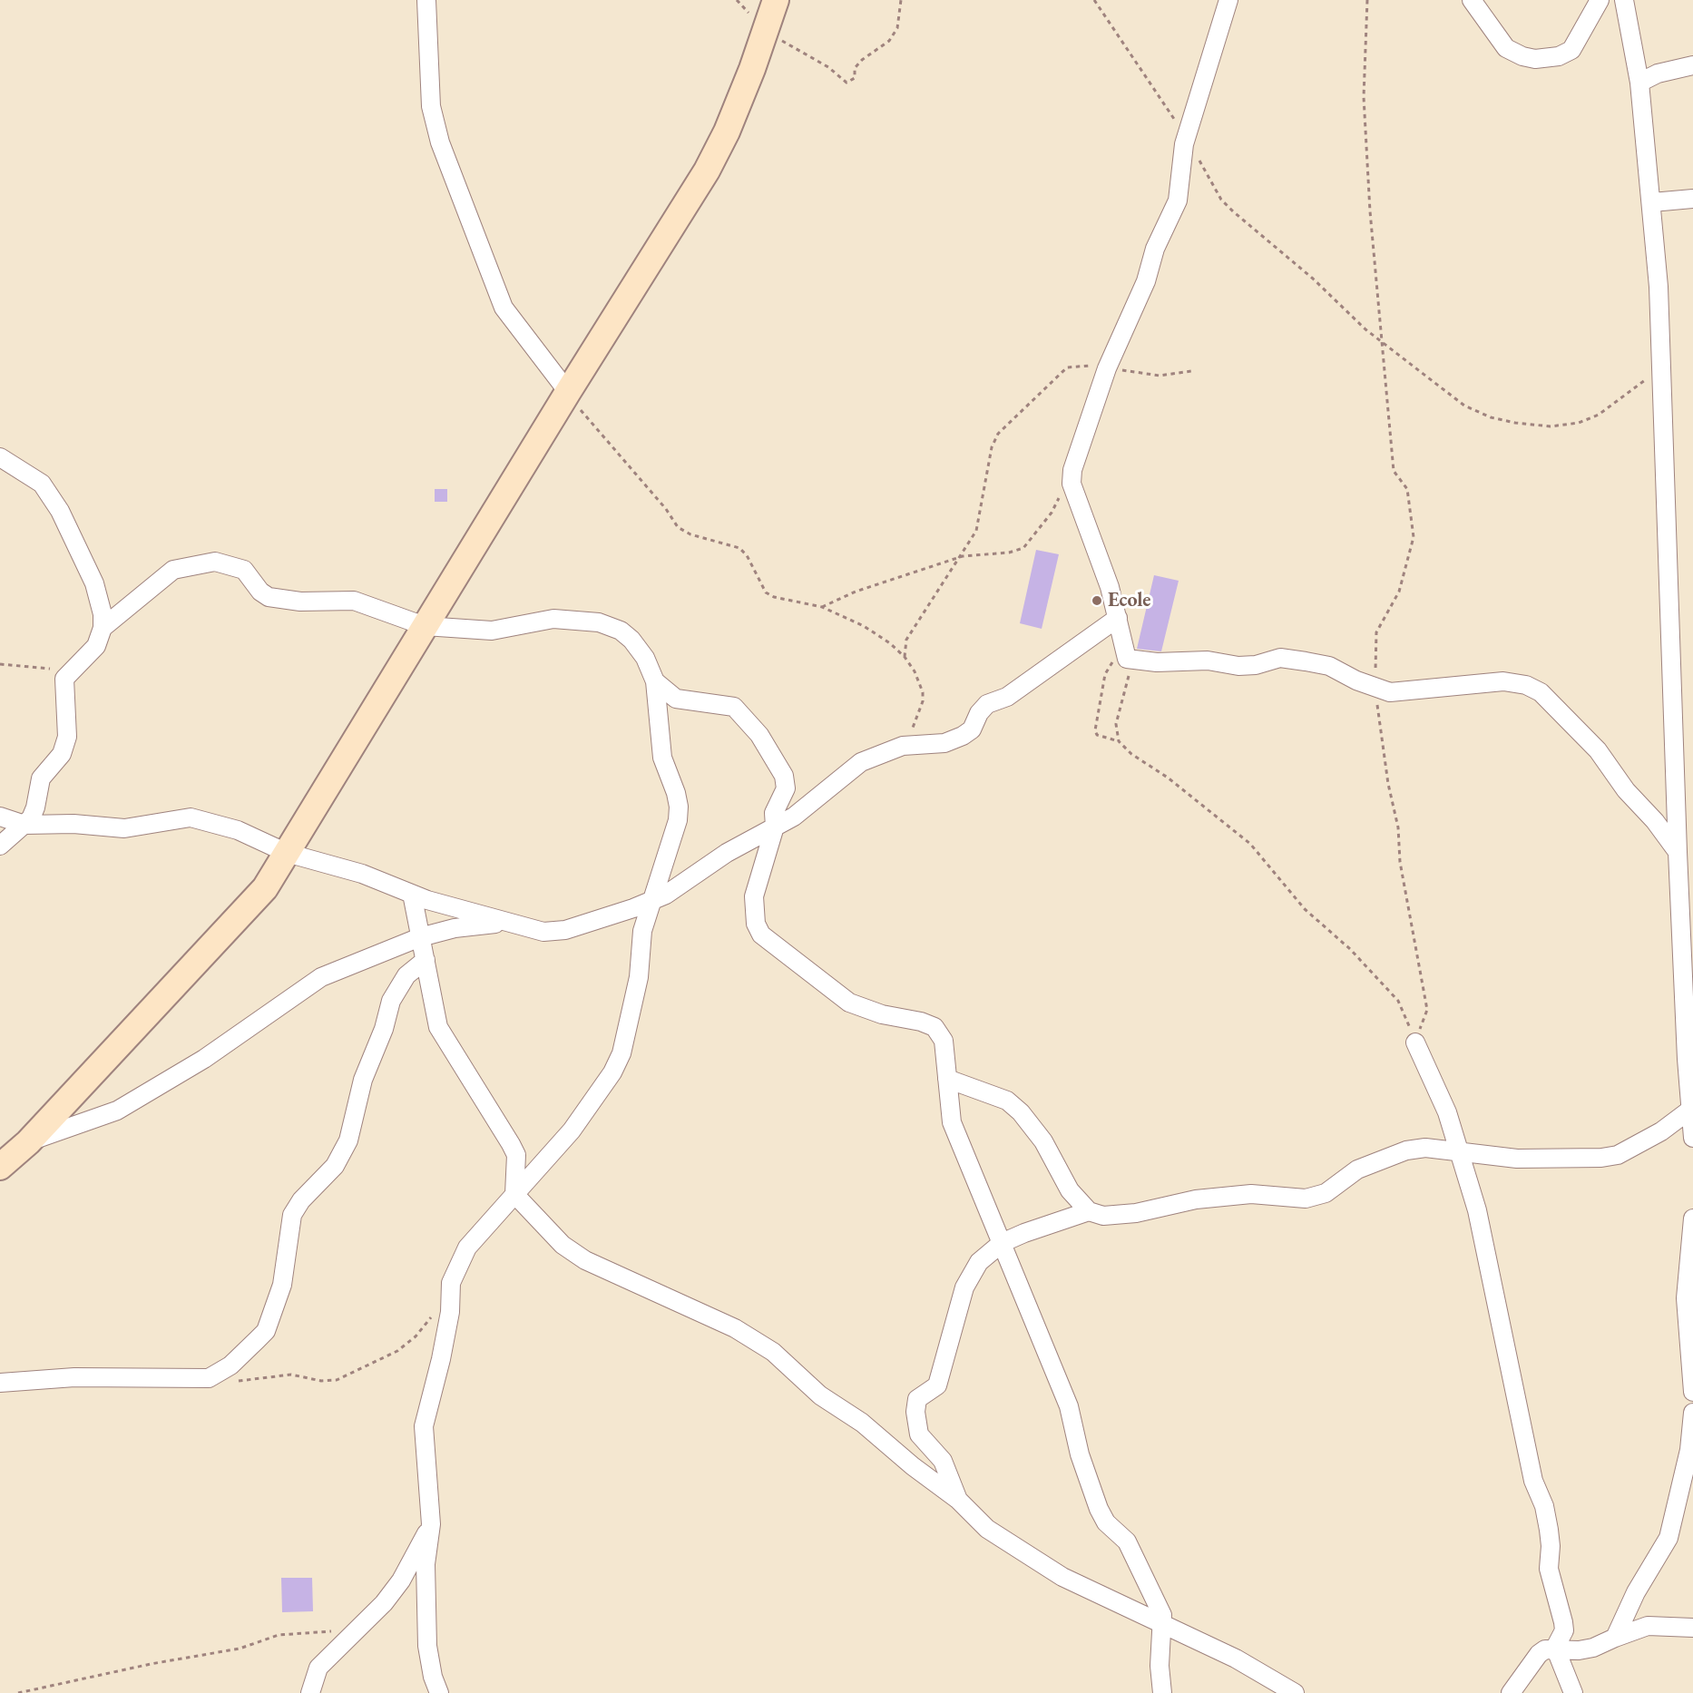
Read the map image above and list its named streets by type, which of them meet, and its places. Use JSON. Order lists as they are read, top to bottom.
{
  "places": ["Ecole"]
}
